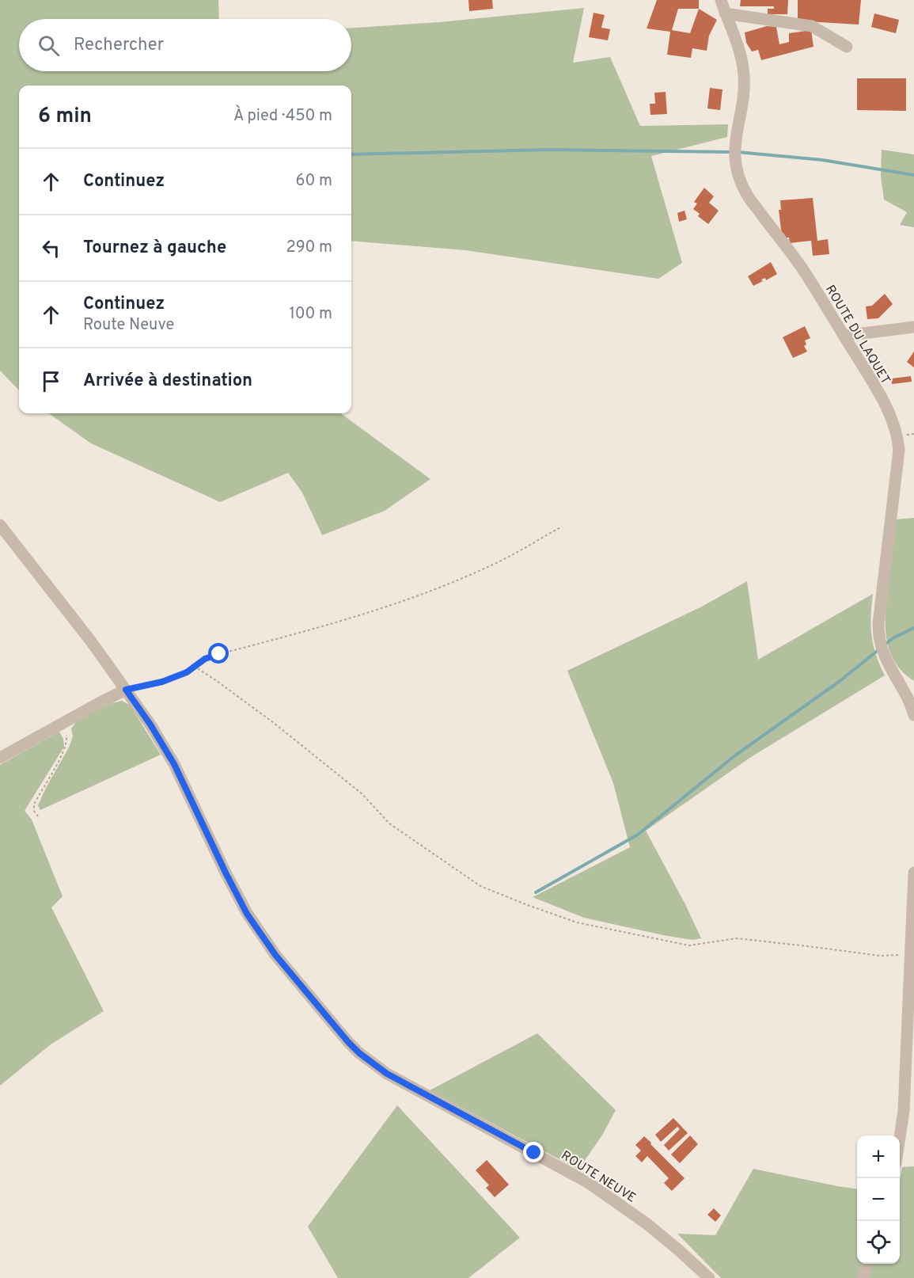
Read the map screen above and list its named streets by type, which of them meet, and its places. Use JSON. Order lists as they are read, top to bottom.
{
  "streets": {
    "street": ["ROUTE DU LAQUET", "ROUTE NEUVE"]
  },
  "page": {
    "search": "Rechercher",
    "heading": ["6 min", "À pied · 450 m"],
    "list": [
      ["Continuez", "60 m"],
      ["Tournez à gauche", "290 m"],
      ["Continuez", "Route Neuve", "100 m"],
      "Arrivée à destination"
    ],
    "map_buttons": ["+", "−"]
  }
}
